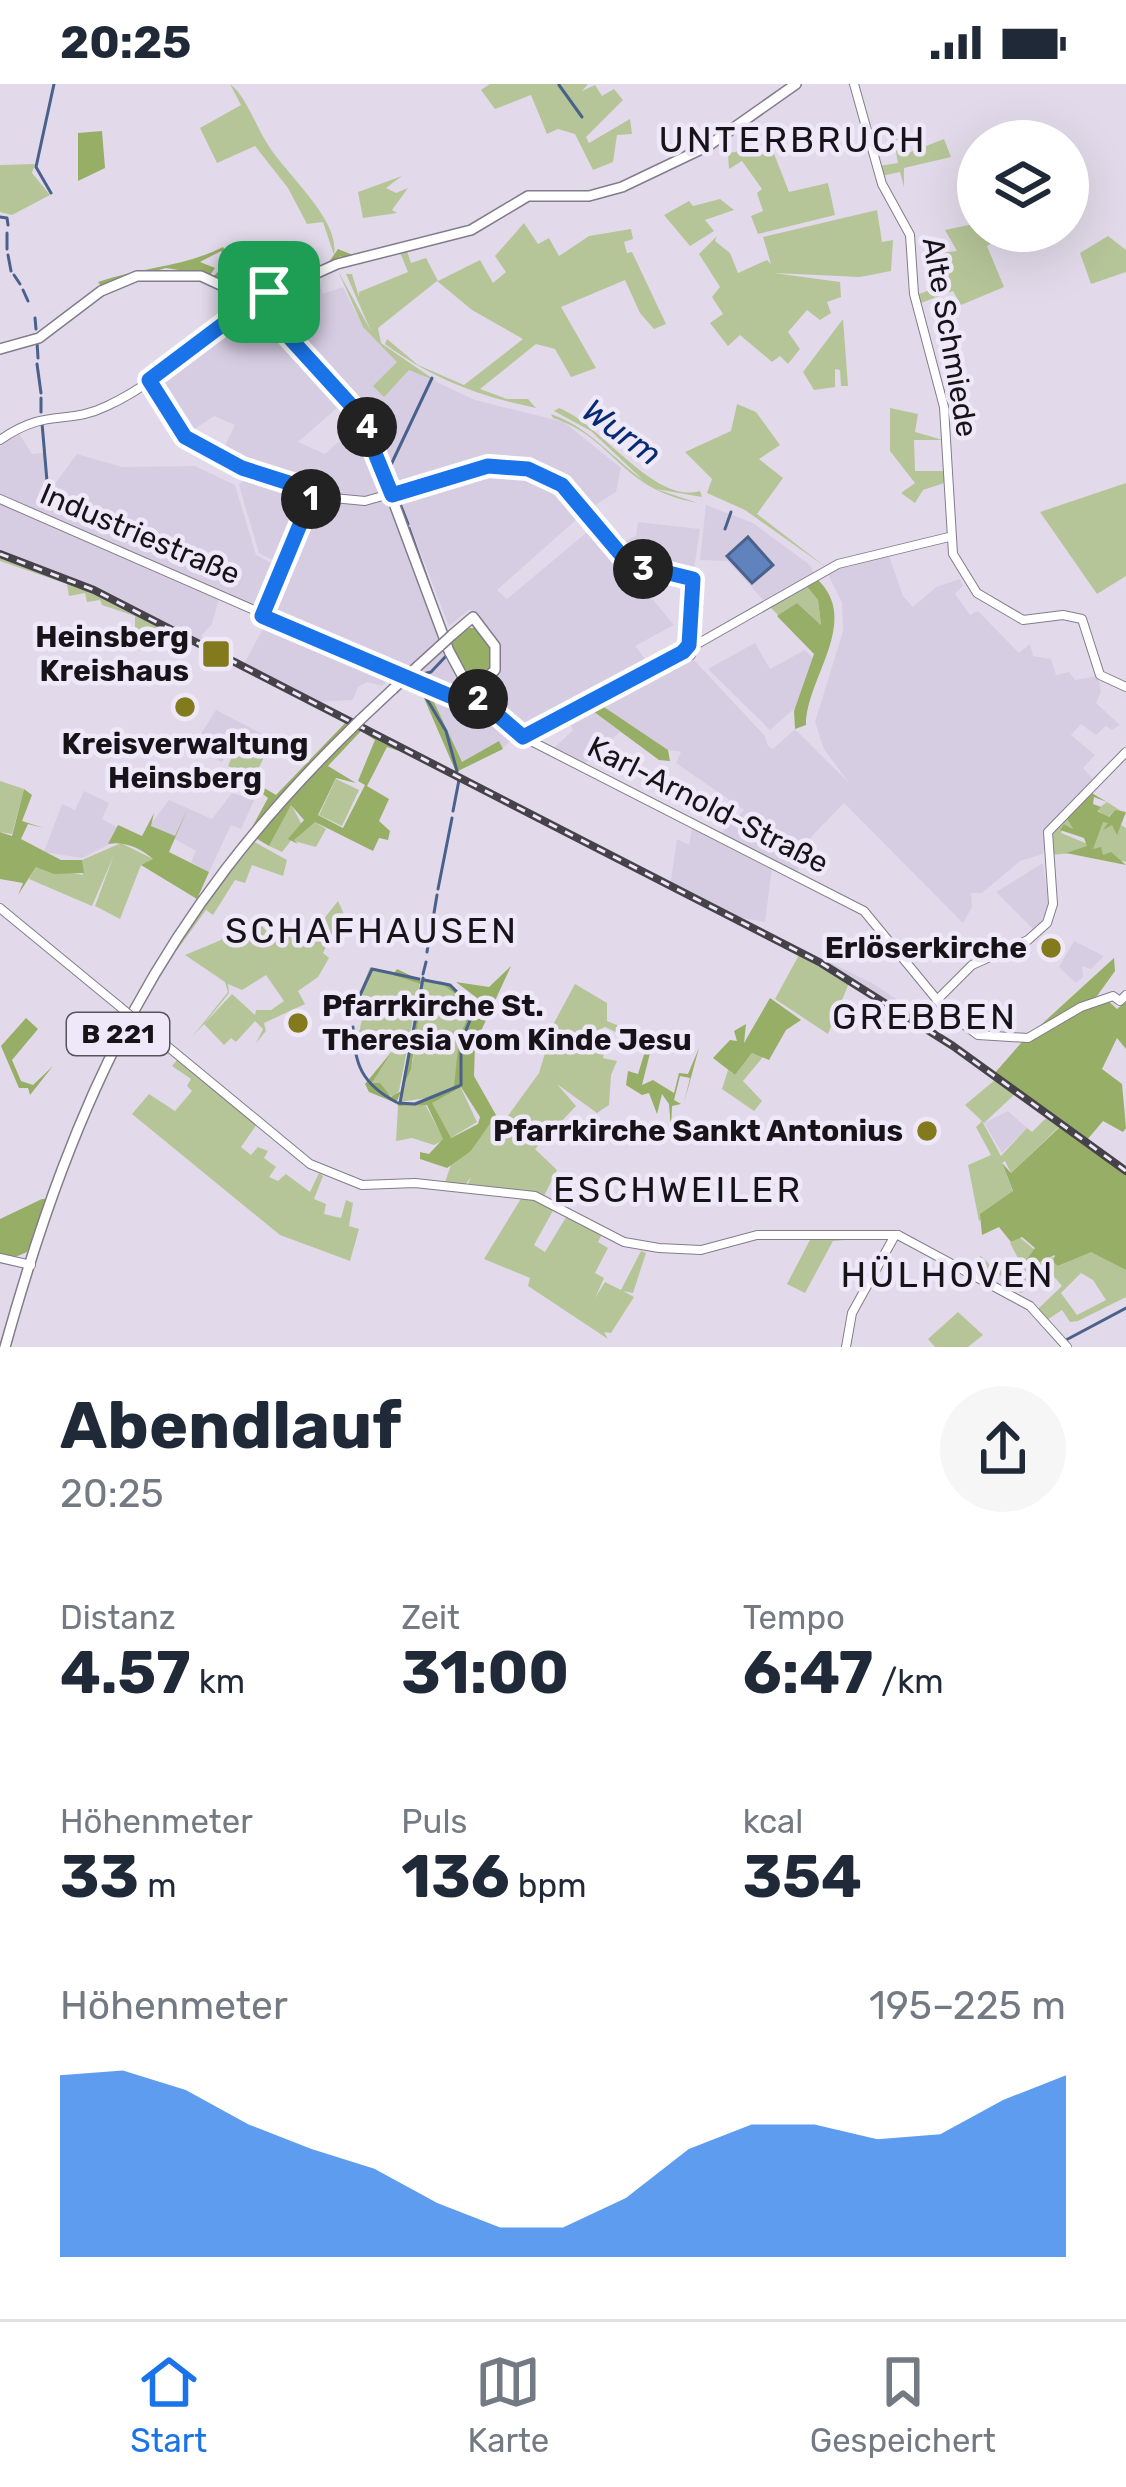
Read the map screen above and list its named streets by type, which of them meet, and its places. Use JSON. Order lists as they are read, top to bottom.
{
  "streets": {
    "main road": ["B 221"],
    "street": ["Alte Schmiede", "Industriestraße", "Karl-Arnold-Straße"]
  },
  "crossings": [
    ["Industriestraße", "B 221"],
    ["Karl-Arnold-Straße", "B 221"]
  ],
  "districts": [
    "UNTERBRUCH",
    "SCHAFHAUSEN",
    "GREBBEN",
    "ESCHWEILER",
    "HÜLHOVEN"
  ],
  "water": ["Wurm"],
  "places": {
    "transit": ["Heinsberg Kreishaus"],
    "other": [
      "Kreisverwaltung Heinsberg",
      "Erlöserkirche",
      "Pfarrkirche St. Theresia vom Kinde Jesu",
      "Pfarrkirche Sankt Antonius"
    ]
  },
  "page": {
    "status": "20:25",
    "pins": [
      "4",
      "1",
      "3",
      "2"
    ],
    "heading": ["Abendlauf", "20:25"],
    "stats": [
      ["Distanz", "4.57 km"],
      ["Zeit", "31:00"],
      ["Tempo", "6:47 /km"],
      ["Höhenmeter", "33 m"],
      ["Puls", "136 bpm"],
      ["kcal", "354"]
    ],
    "chart": ["Höhenmeter", "195–225 m"],
    "tabs": ["Start", "Karte", "Gespeichert"]
  }
}
